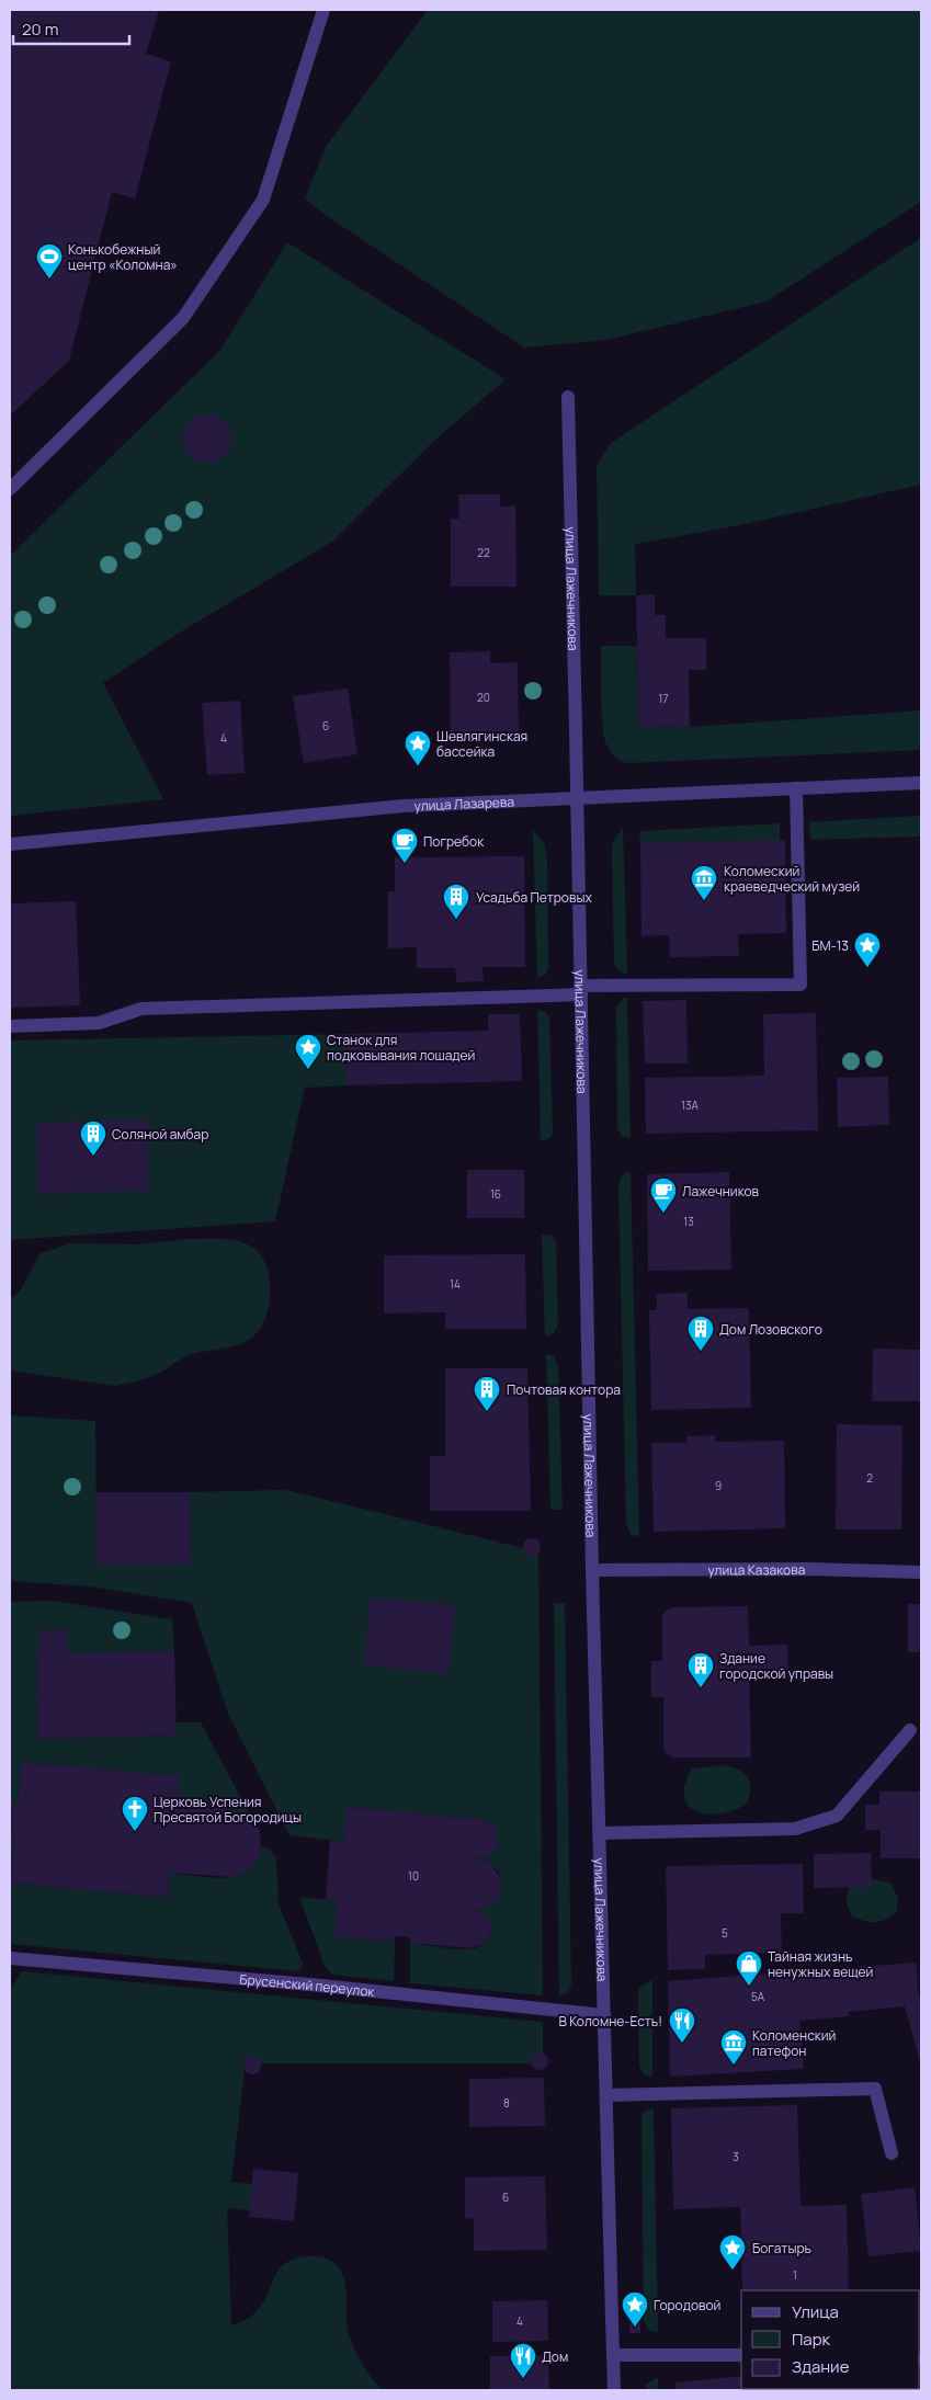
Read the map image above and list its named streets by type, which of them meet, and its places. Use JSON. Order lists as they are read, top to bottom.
{
  "streets": {
    "street": [
      "улица Лажечникова",
      "улица Лазарева",
      "улица Казакова",
      "Брусенский переулок"
    ]
  },
  "crossings": [
    ["улица Лажечникова", "улица Лазарева"],
    ["улица Лажечникова", "улица Казакова"],
    ["улица Лажечникова", "Брусенский переулок"]
  ],
  "places": {
    "sports": ["Конькобежный центр «Коломна»"],
    "place": [
      "Шевлягинская бассейка",
      "БМ-13",
      "Станок для подковывания лошадей",
      "Богатырь",
      "Городовой"
    ],
    "cafe": ["Погребок", "Лажечников"],
    "museum": ["Коломеский краеведческий музей", "Коломенский патефон"],
    "building": [
      "Усадьба Петровых",
      "Соляной амбар",
      "Дом Лозовского",
      "Почтовая контора",
      "Здание городской управы"
    ],
    "church": ["Церковь Успения Пресвятой Богородицы"],
    "shop": ["Тайная жизнь ненужных вещей"],
    "restaurant": ["В Коломне-Есть!", "Дом"]
  },
  "house_numbers": [
    "22",
    "20",
    "17",
    "6",
    "4",
    "13А",
    "16",
    "13",
    "14",
    "2",
    "9",
    "10",
    "5",
    "5А",
    "8",
    "3",
    "6",
    "1",
    "4"
  ],
  "legend": ["Улица", "Парк", "Здание"],
  "scale_bar": "20 m"
}
